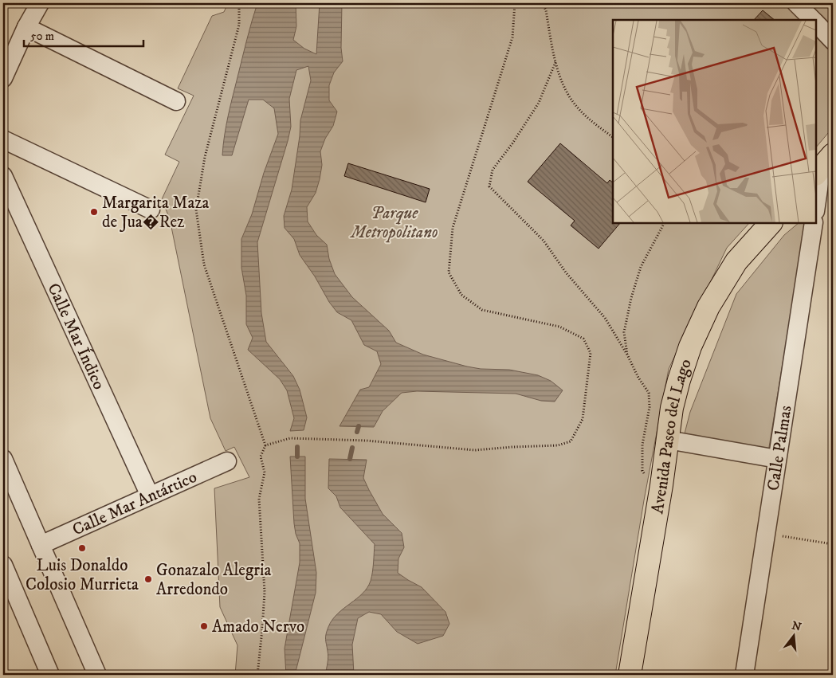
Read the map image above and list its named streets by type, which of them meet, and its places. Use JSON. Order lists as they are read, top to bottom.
{
  "streets": {
    "main road": ["Avenida Paseo del Lago"],
    "street": ["Calle Mar Índico", "Calle Palmas", "Calle Mar Antártico"]
  },
  "crossings": [
    ["Calle Mar Índico", "Calle Mar Antártico"]
  ],
  "parks": ["Parque Metropolitano"],
  "places": [
    "Margarita Maza de Jua�Rez",
    "Luis Donaldo Colosio Murrieta",
    "Gonazalo Alegria Arredondo",
    "Amado Nervo"
  ],
  "scale_bar": "50 m",
  "north": "top"
}
